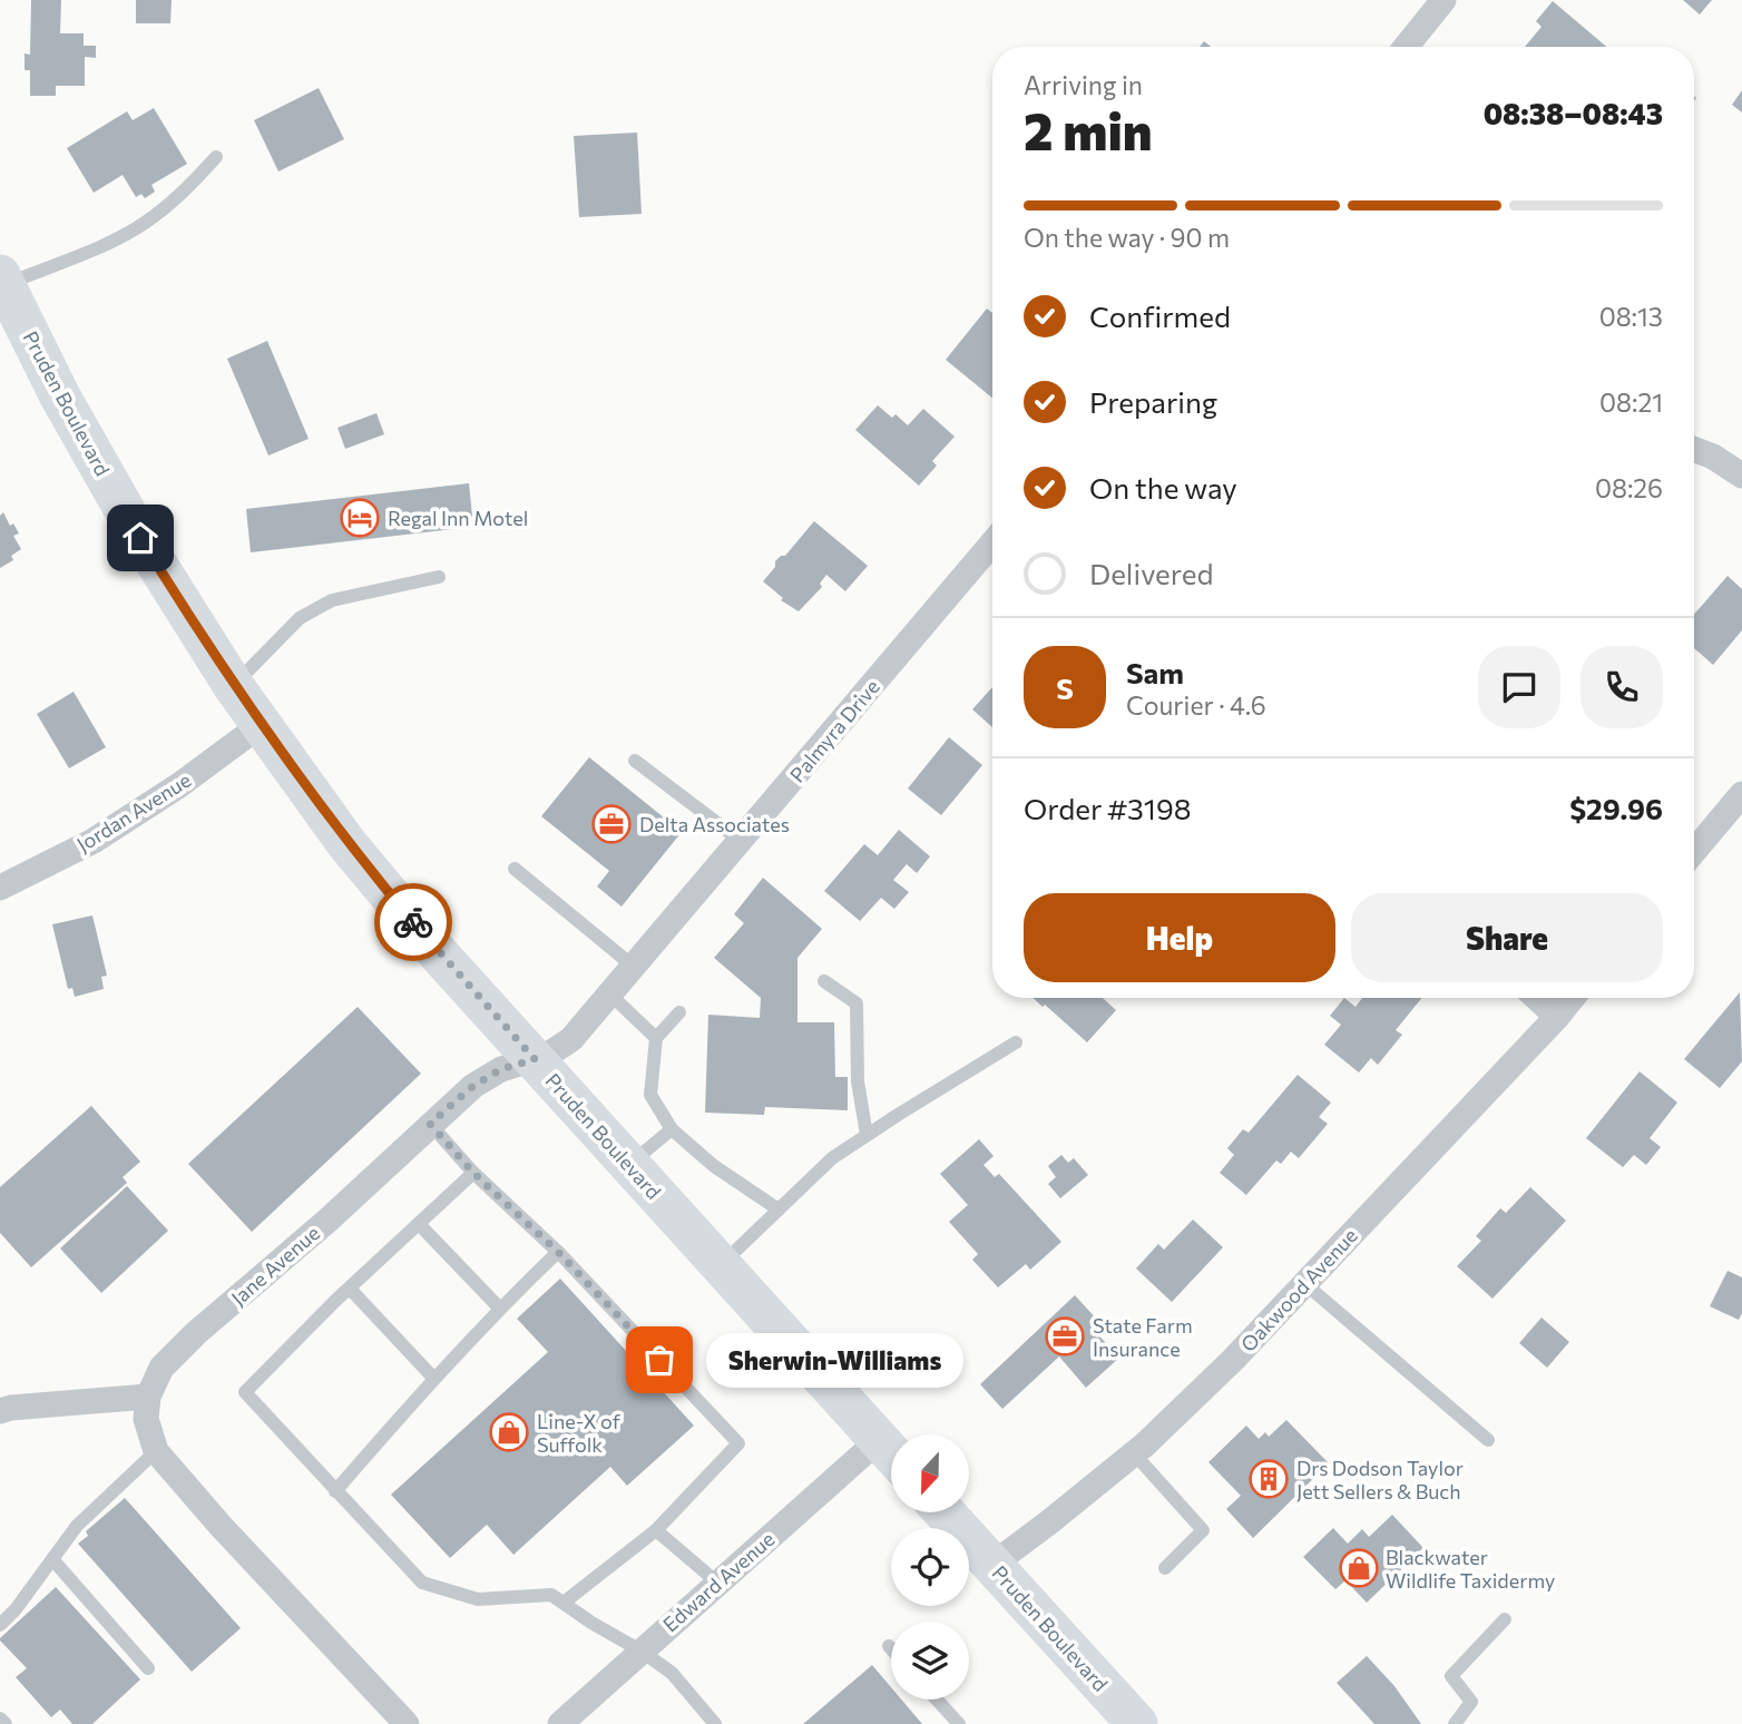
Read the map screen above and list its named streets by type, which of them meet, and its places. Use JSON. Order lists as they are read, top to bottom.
{
  "streets": {
    "main road": ["Pruden Boulevard"],
    "street": [
      "Palmyra Drive",
      "Jordan Avenue",
      "Jane Avenue",
      "Oakwood Avenue",
      "Edward Avenue"
    ]
  },
  "crossings": [
    ["Pruden Boulevard", "Palmyra Drive"],
    ["Pruden Boulevard", "Jordan Avenue"],
    ["Pruden Boulevard", "Jane Avenue"],
    ["Pruden Boulevard", "Oakwood Avenue"],
    ["Palmyra Drive", "Jane Avenue"]
  ],
  "places": {
    "hotel": ["Regal Inn Motel"],
    "office": ["Delta Associates", "State Farm Insurance"],
    "other": ["Sherwin-Williams"],
    "shop": ["Line-X of Suffolk", "Blackwater Wildlife Taxidermy"],
    "building": ["Drs Dodson Taylor Jett Sellers & Buch"]
  },
  "north": "bottom",
  "page": {
    "heading": ["2 min", "Arriving in", "08:38–08:43"],
    "panel": [
      "Sam",
      "Courier · 4.6",
      "Order #3198",
      "$29.96"
    ],
    "bar": "On the way · 90 m",
    "list": [
      ["Confirmed", "08:13"],
      ["Preparing", "08:21"],
      ["On the way", "08:26"],
      "Delivered"
    ],
    "round": "S",
    "buttons": ["Help", "Share"],
    "bubble": "Sherwin-Williams"
  }
}
